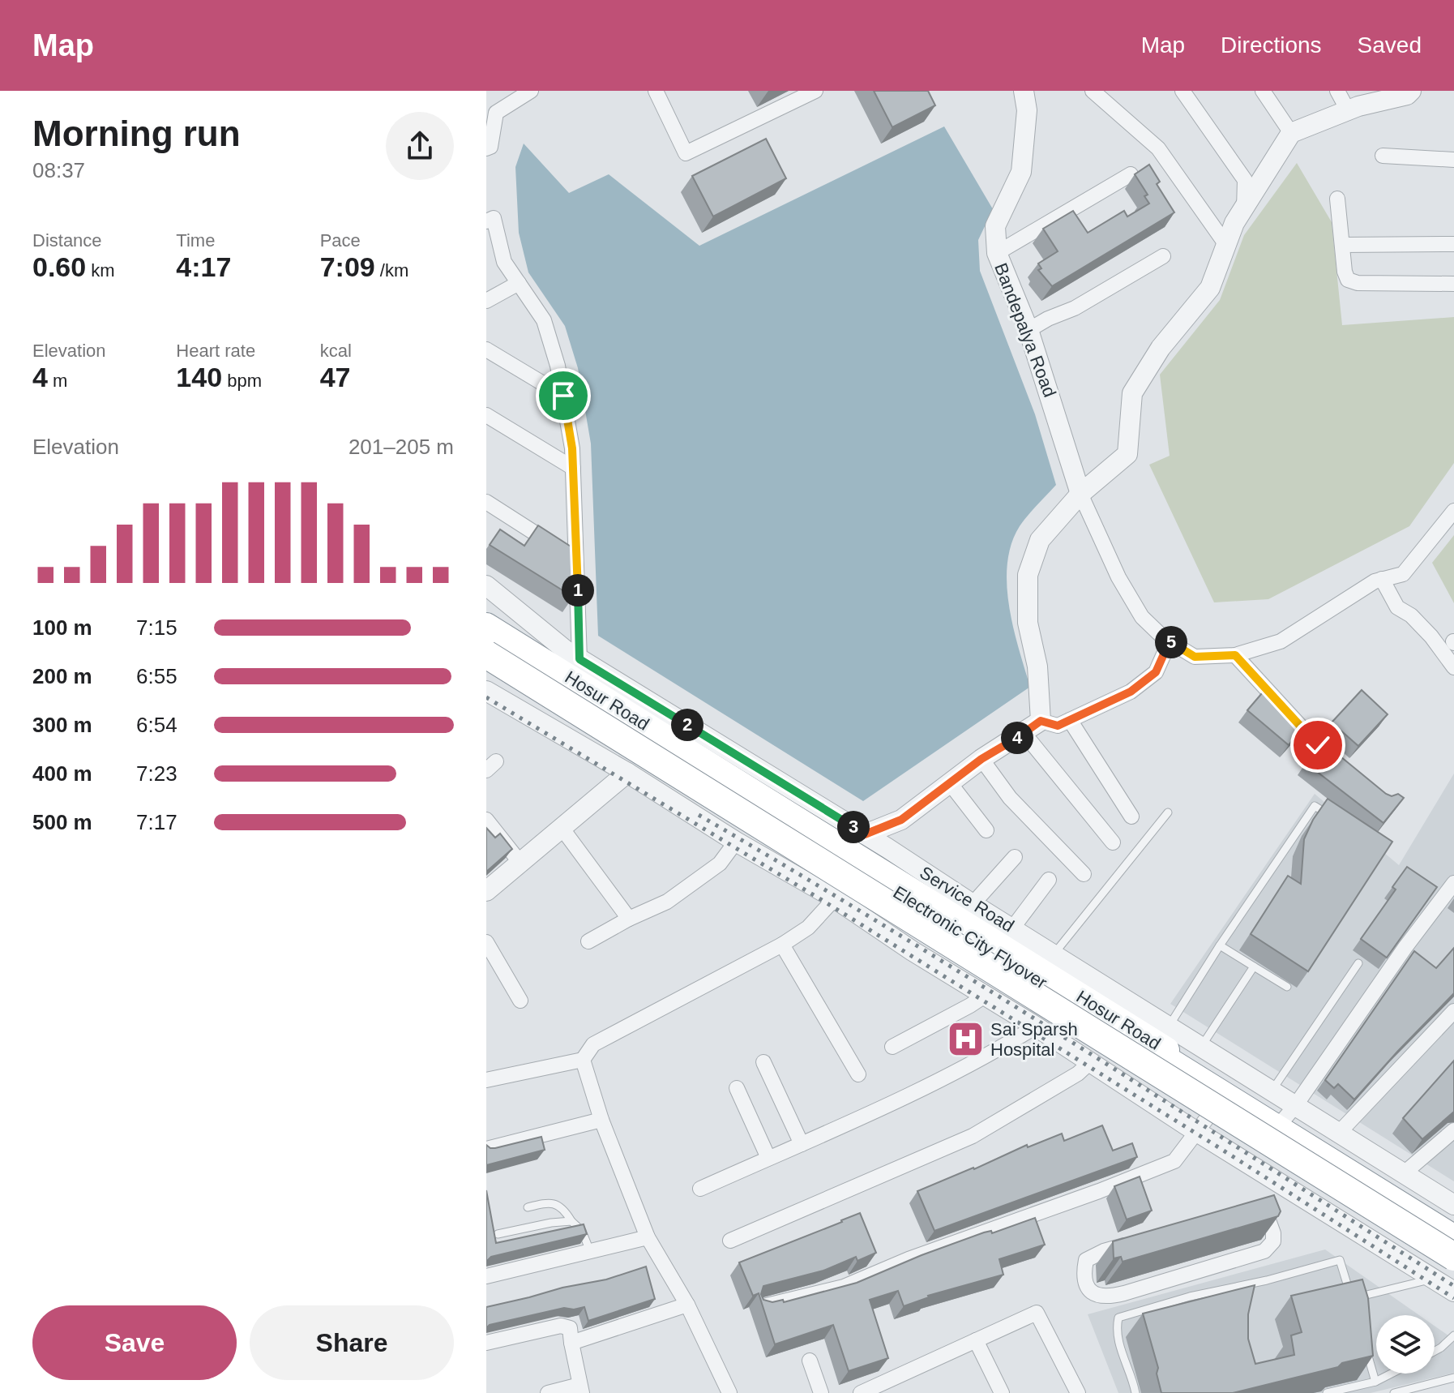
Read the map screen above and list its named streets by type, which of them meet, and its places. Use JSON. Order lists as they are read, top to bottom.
{
  "streets": {
    "highway": ["Hosur Road", "Electronic City Flyover"],
    "street": ["Bandepalya Road", "Service Road"]
  },
  "crossings": [
    ["Hosur Road", "Service Road"]
  ],
  "places": {
    "hospital": ["Sai Sparsh Hospital"]
  },
  "page": {
    "header": "Map",
    "nav": ["Map", "Directions", "Saved"],
    "heading": ["Morning run", "08:37"],
    "stats": [
      ["Distance", "0.60 km"],
      ["Time", "4:17"],
      ["Pace", "7:09 /km"],
      ["Elevation", "4 m"],
      ["Heart rate", "140 bpm"],
      ["kcal", "47"]
    ],
    "chart": ["Elevation", "201–205 m"],
    "pins": [
      "1",
      "5",
      "2",
      "4",
      "3"
    ],
    "list": [
      {
        "name": "100 m",
        "note": "7:15"
      },
      {
        "name": "200 m",
        "note": "6:55"
      },
      {
        "name": "300 m",
        "note": "6:54"
      },
      {
        "name": "400 m",
        "note": "7:23"
      },
      {
        "name": "500 m",
        "note": "7:17"
      }
    ],
    "buttons": ["Save", "Share"]
  }
}
